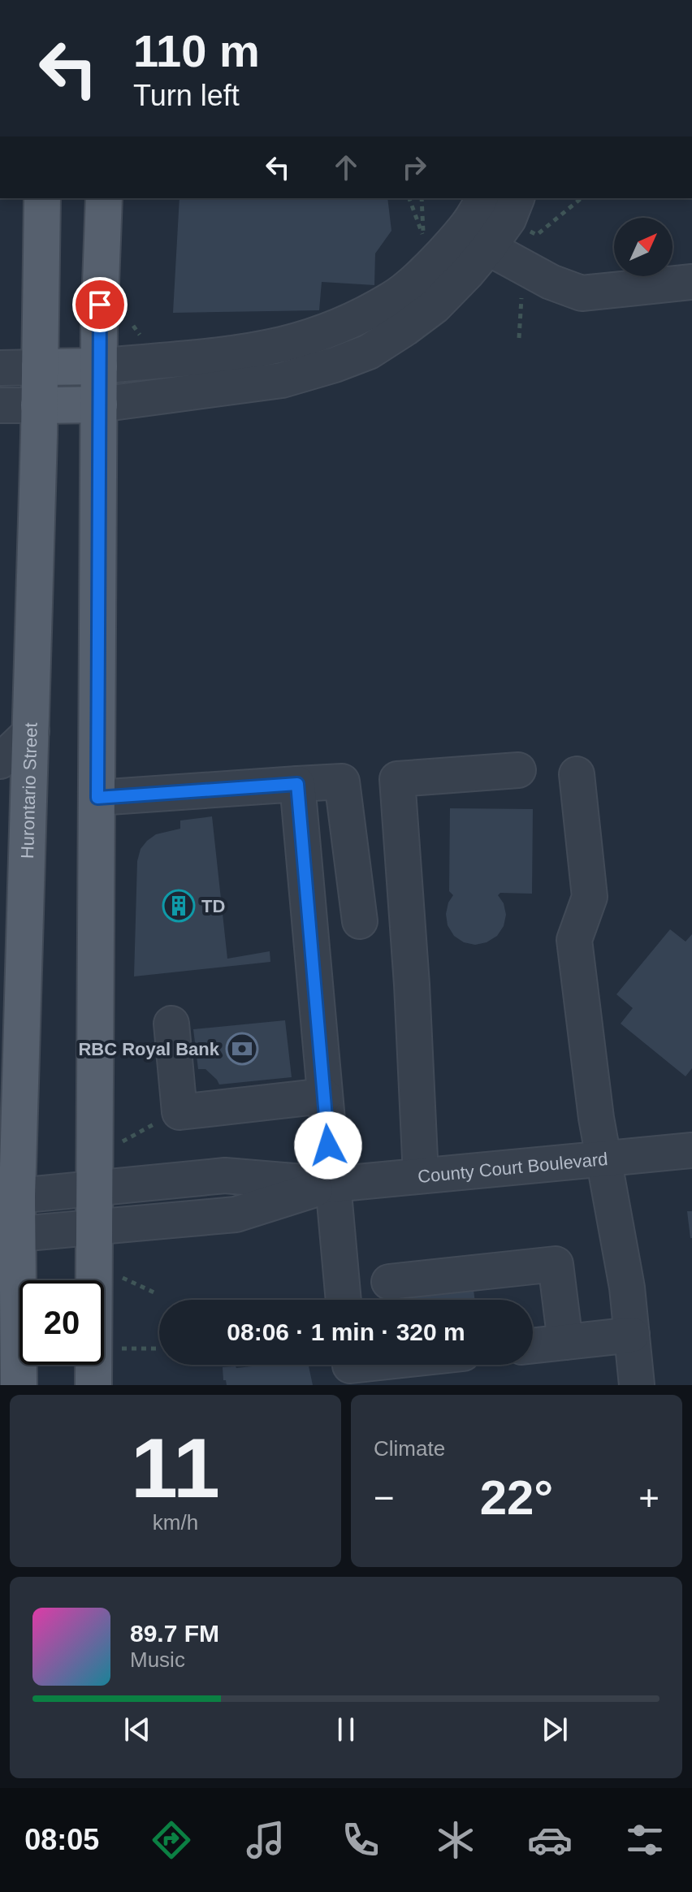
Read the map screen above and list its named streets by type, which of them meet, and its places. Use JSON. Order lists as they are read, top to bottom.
{
  "streets": {
    "main road": ["Hurontario Street"],
    "street": ["County Court Boulevard"]
  },
  "crossings": [
    ["Hurontario Street", "County Court Boulevard"]
  ],
  "places": {
    "building": ["TD"],
    "bank": ["RBC Royal Bank"]
  },
  "north": "top right",
  "page": {
    "turn": ["110 m", "Turn left"],
    "limit": "20",
    "trip": "08:06 · 1 min · 320 m",
    "tile": [
      ["11", "km/h"],
      "Climate"
    ],
    "heat": ["−", "22°", "+"],
    "song": ["89.7 FM", "Music"],
    "tabs": "08:05"
  }
}
